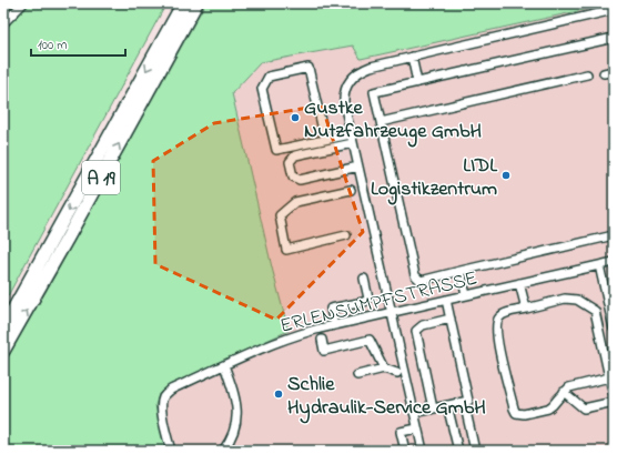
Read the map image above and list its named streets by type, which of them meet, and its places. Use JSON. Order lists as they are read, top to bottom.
{
  "streets": {
    "highway": ["A 19"],
    "street": ["ERLENSUMPFSTRASSE"]
  },
  "places": ["Gustke Nutzfahrzeuge GmbH", "LIDL Logistikzentrum", "Schlie Hydraulik-Service GmbH"],
  "scale_bar": "100 m"
}
